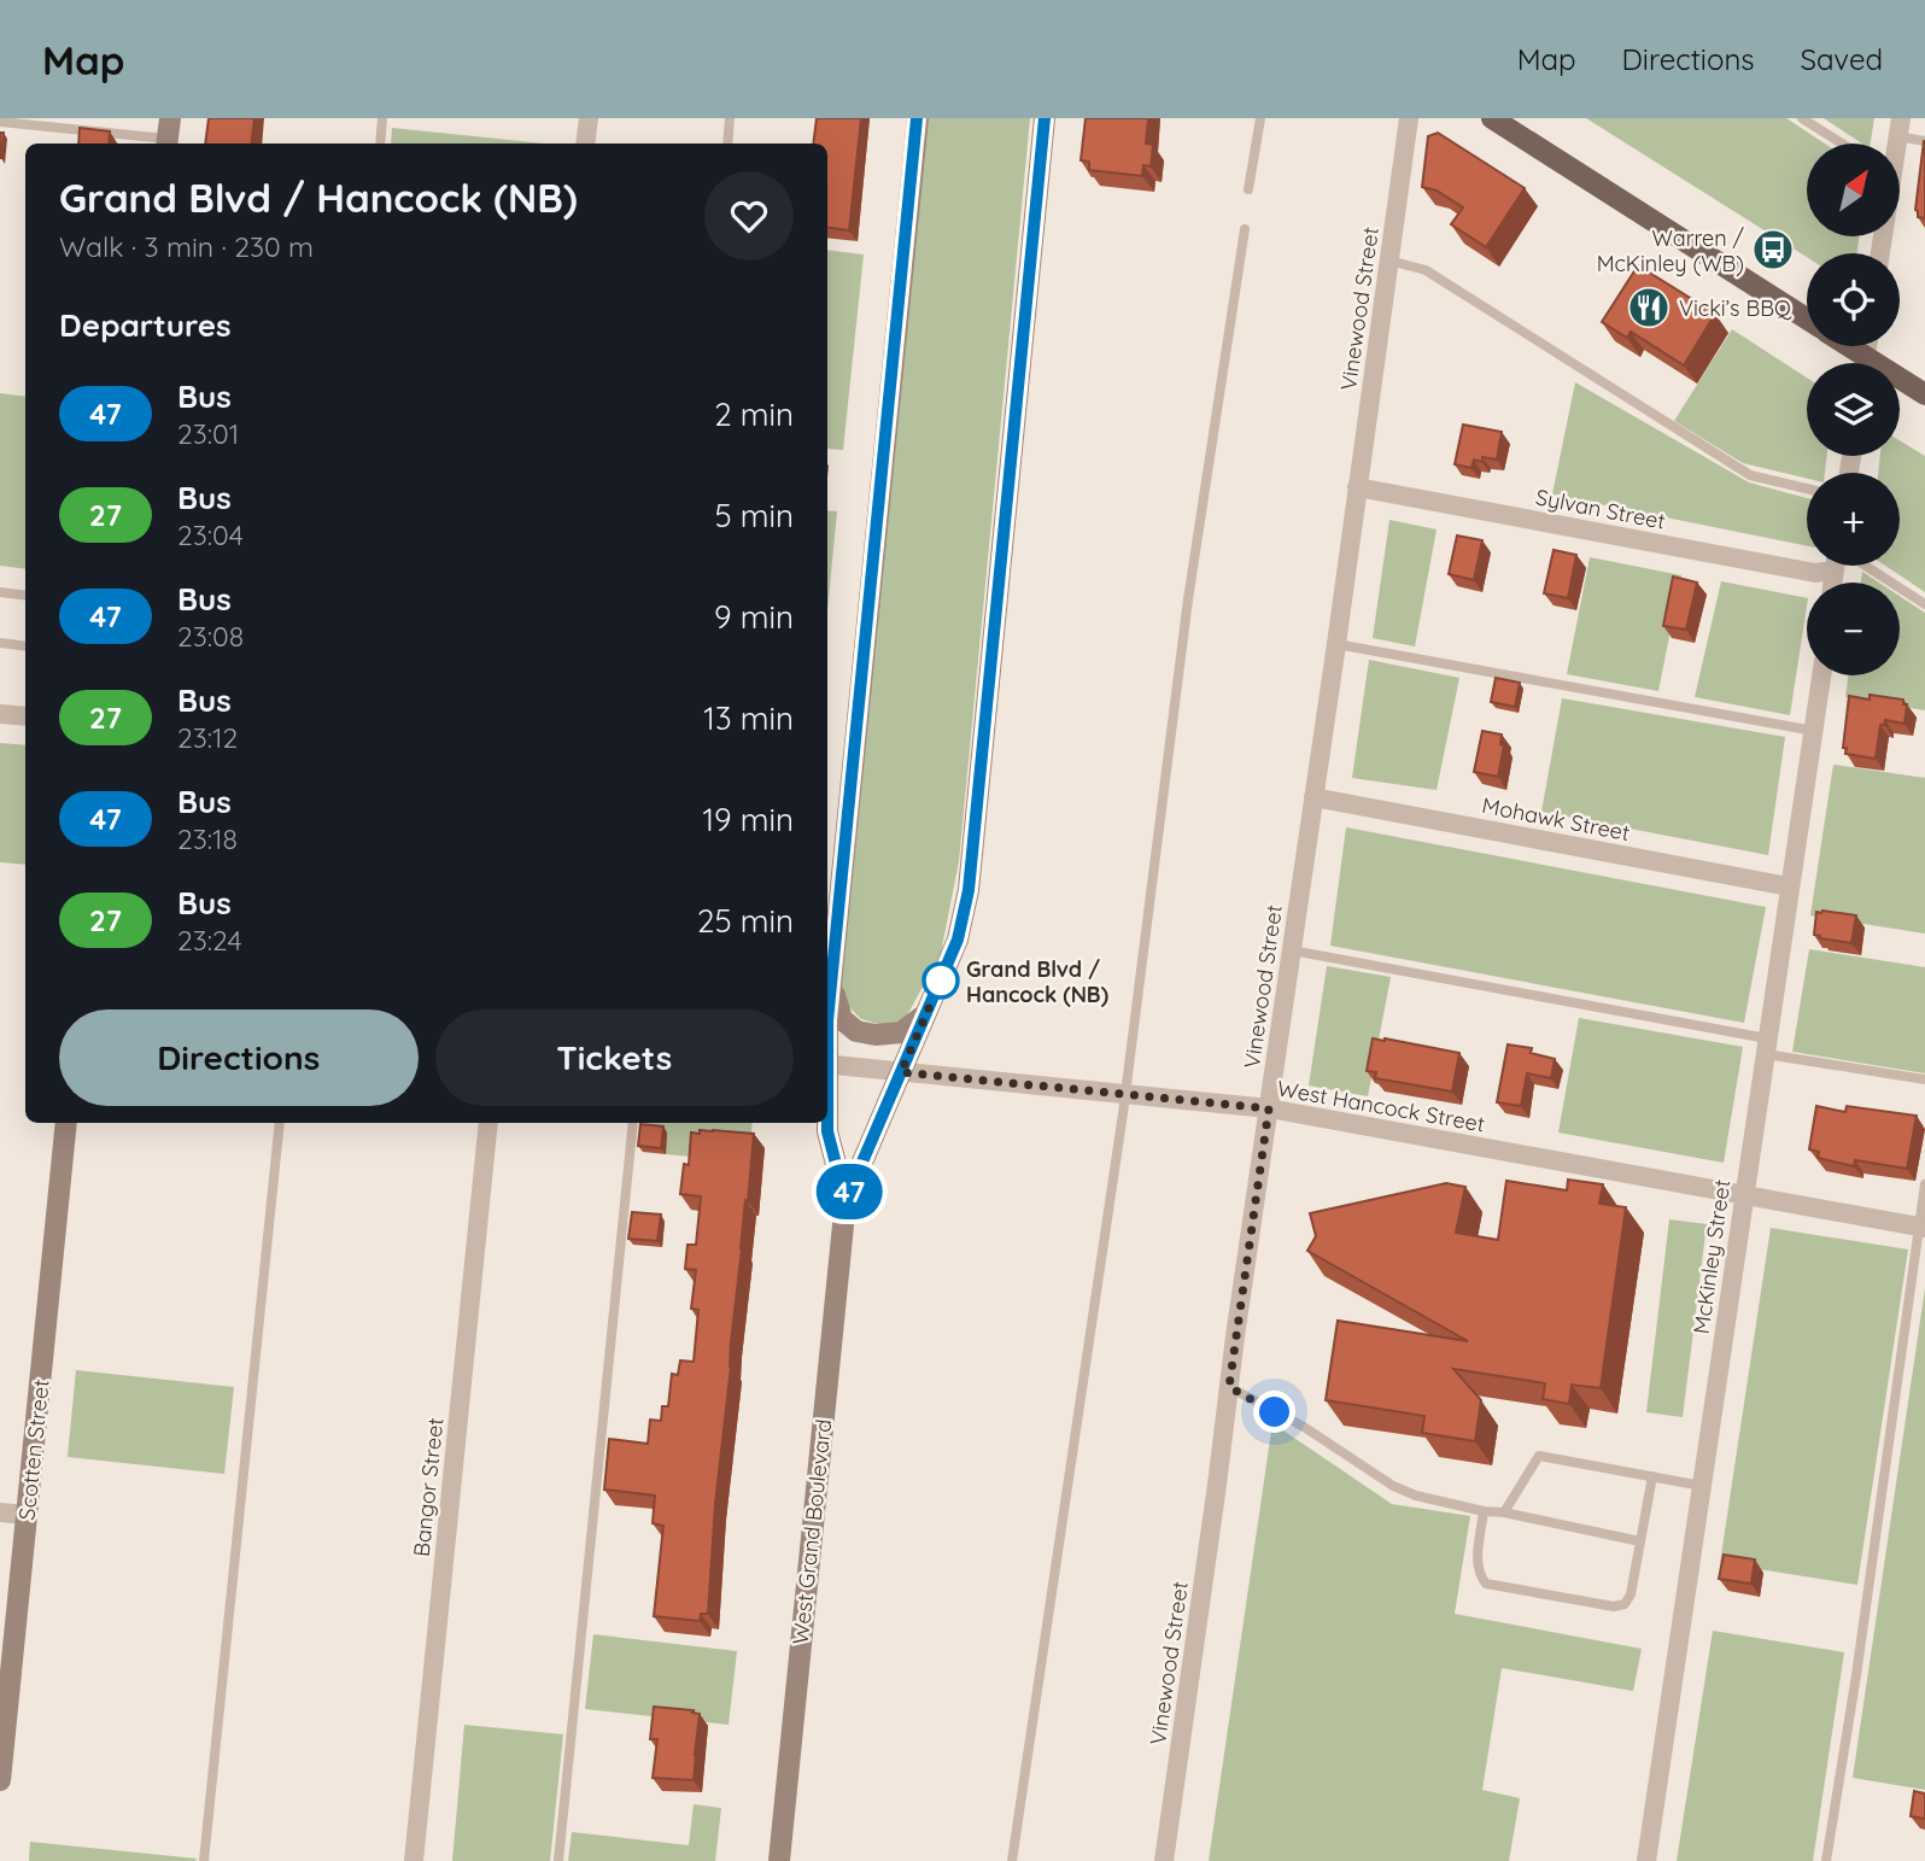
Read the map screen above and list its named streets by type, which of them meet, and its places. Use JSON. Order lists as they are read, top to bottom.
{
  "streets": {
    "main road": ["Scotten Street", "West Grand Boulevard"],
    "street": [
      "Vinewood Street",
      "Sylvan Street",
      "Mohawk Street",
      "West Hancock Street",
      "McKinley Street",
      "Bangor Street"
    ]
  },
  "crossings": [
    ["Vinewood Street", "Sylvan Street"],
    ["Vinewood Street", "Mohawk Street"],
    ["Vinewood Street", "West Hancock Street"],
    ["Mohawk Street", "McKinley Street"],
    ["West Hancock Street", "McKinley Street"],
    ["West Hancock Street", "West Grand Boulevard"]
  ],
  "places": {
    "bus stop": ["Warren / McKinley (WB)"],
    "restaurant": ["Vicki’s BBQ"],
    "other": ["Grand Blvd / Hancock (NB)"]
  },
  "lines": ["bus line 47"],
  "north": "top right",
  "page": {
    "header": "Map",
    "nav": ["Map", "Directions", "Saved"],
    "on_map": "47",
    "map_buttons": ["+", "−"],
    "heading": [
      ["Grand Blvd / Hancock (NB)", "Walk · 3 min · 230 m"],
      "Departures"
    ],
    "list": [
      {
        "mark": "47",
        "name": "Bus",
        "note": "23:01",
        "value": "2 min"
      },
      {
        "mark": "27",
        "name": "Bus",
        "note": "23:04",
        "value": "5 min"
      },
      {
        "mark": "47",
        "name": "Bus",
        "note": "23:08",
        "value": "9 min"
      },
      {
        "mark": "27",
        "name": "Bus",
        "note": "23:12",
        "value": "13 min"
      },
      {
        "mark": "47",
        "name": "Bus",
        "note": "23:18",
        "value": "19 min"
      },
      {
        "mark": "27",
        "name": "Bus",
        "note": "23:24",
        "value": "25 min"
      }
    ],
    "buttons": ["Directions", "Tickets"]
  }
}
